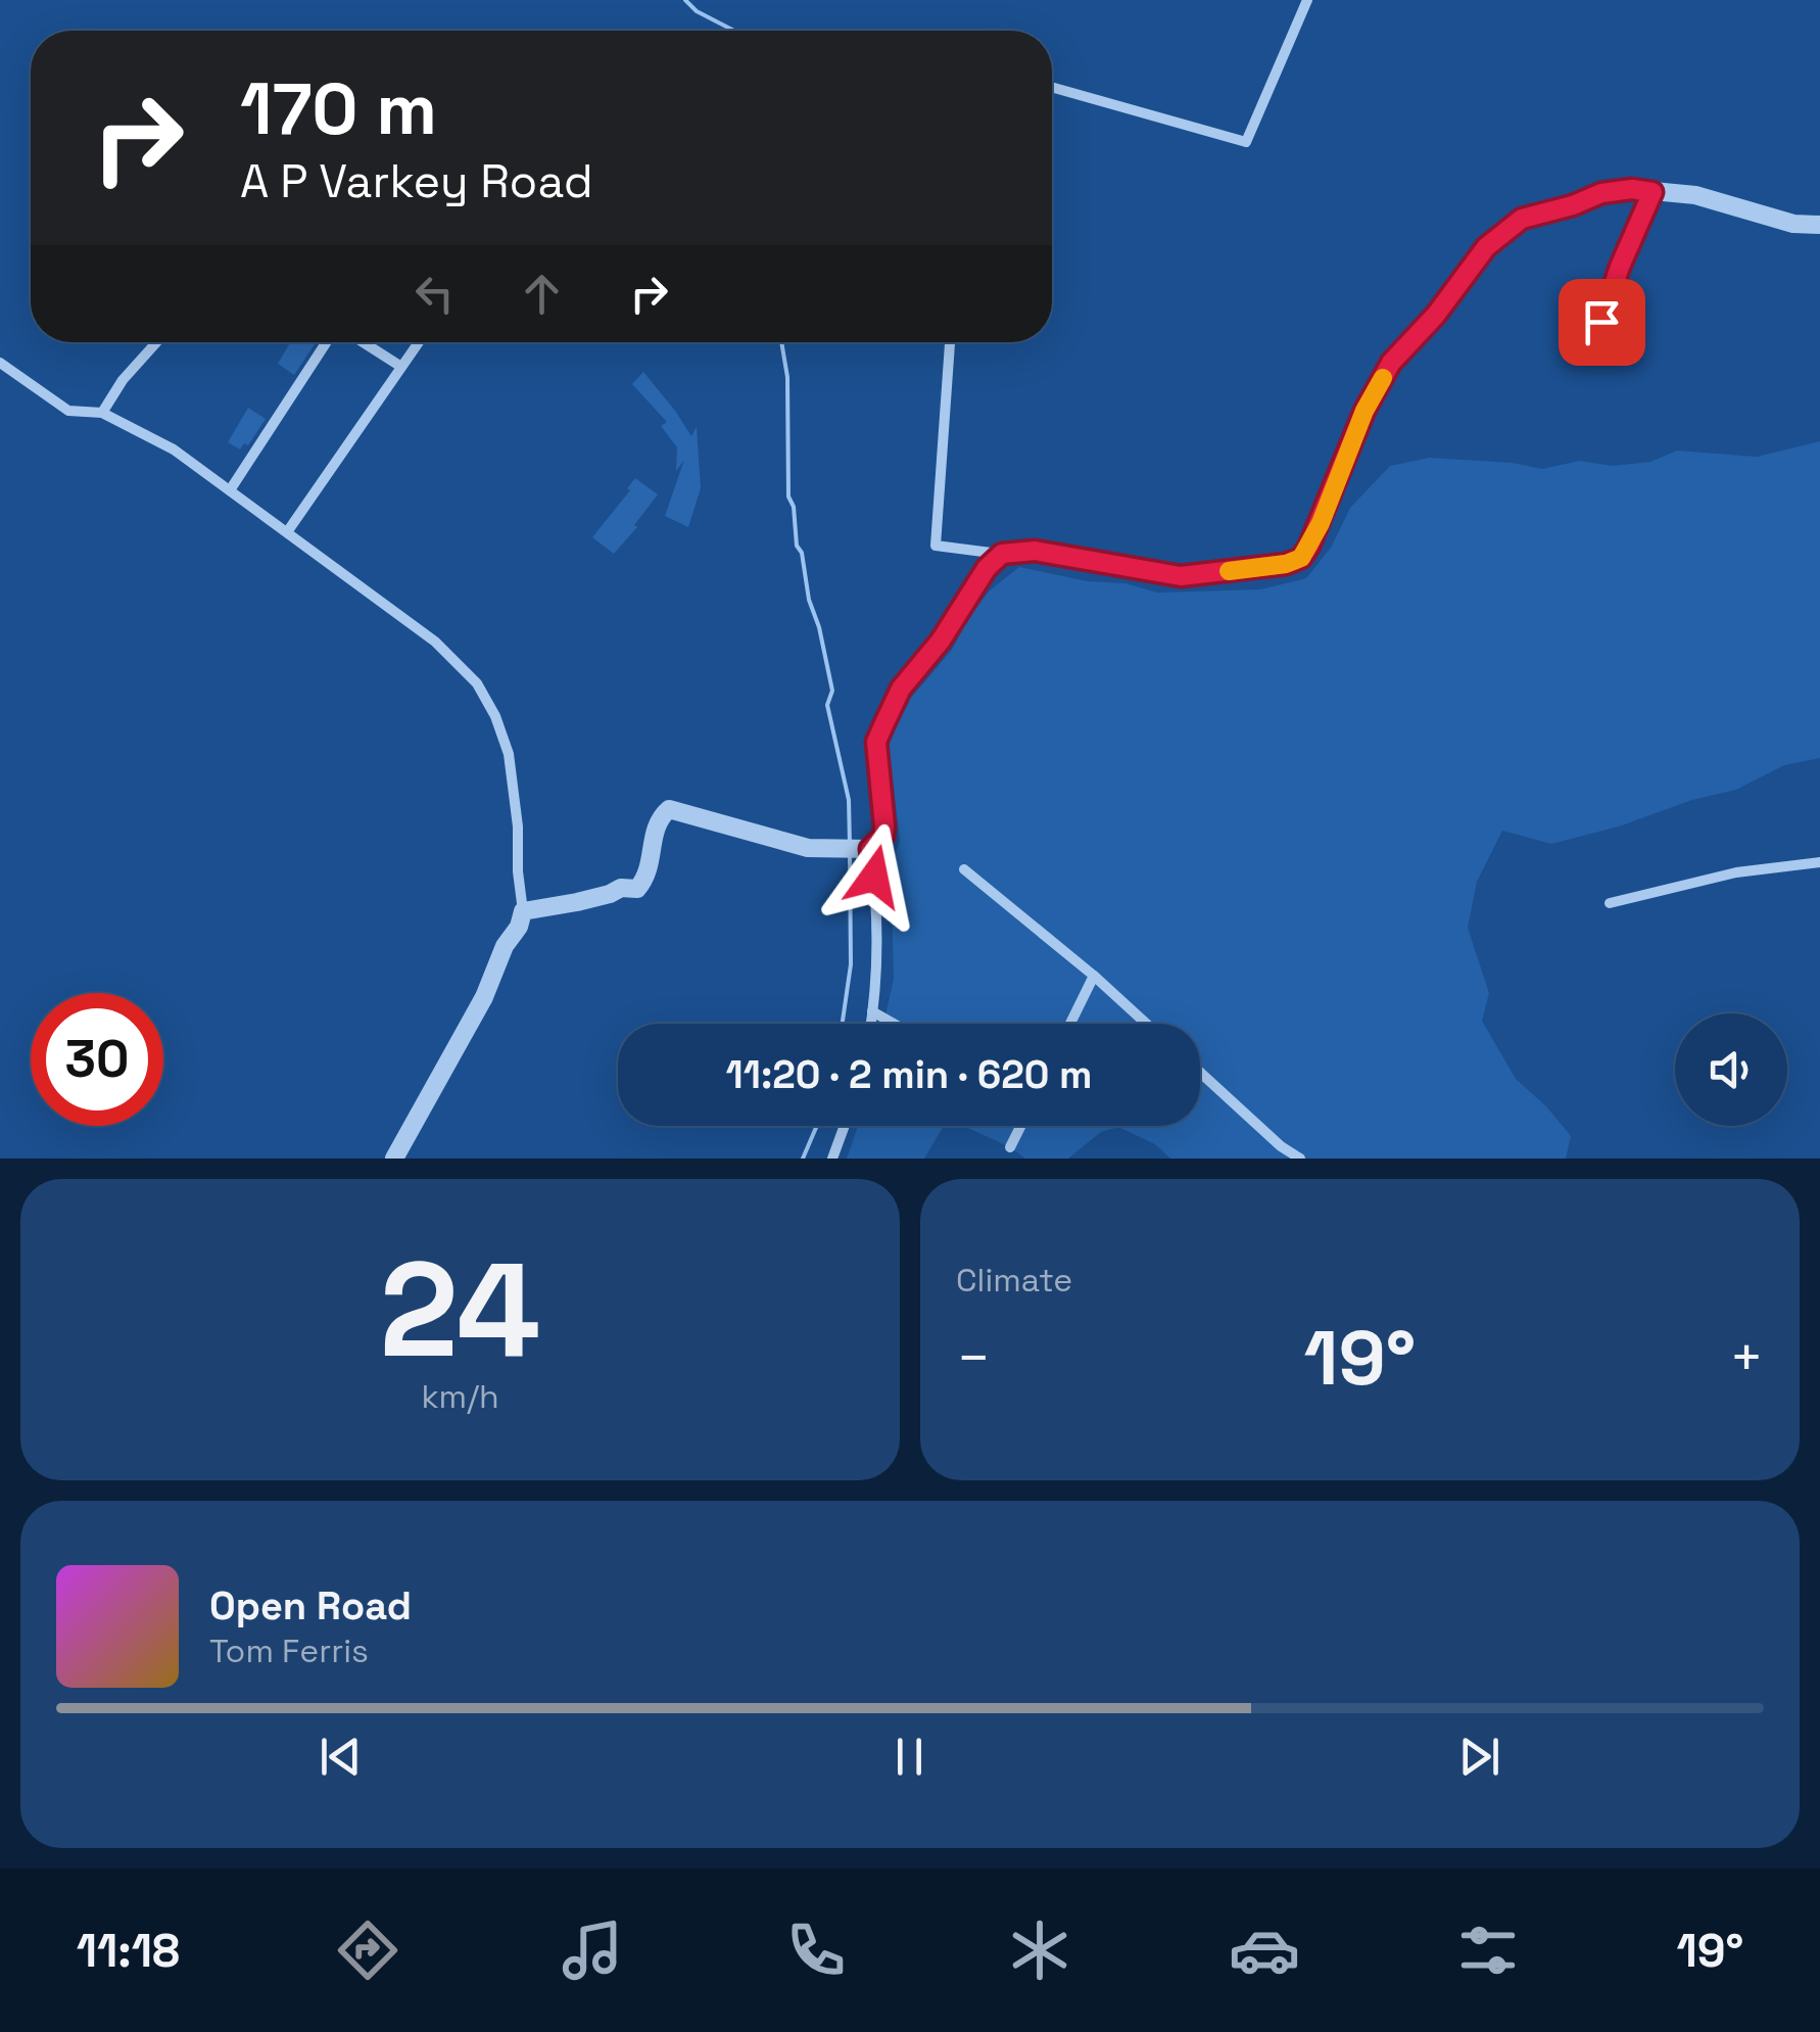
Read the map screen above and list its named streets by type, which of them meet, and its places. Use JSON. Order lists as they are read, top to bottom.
{
  "page": {
    "turn": ["170 m", "A P Varkey Road"],
    "limit": "30",
    "trip": "11:20 · 2 min · 620 m",
    "tile": [
      ["24", "km/h"],
      "Climate"
    ],
    "heat": ["−", "19°", "+"],
    "song": ["Open Road", "Tom Ferris"],
    "tabs": ["11:18", "19°"]
  }
}
